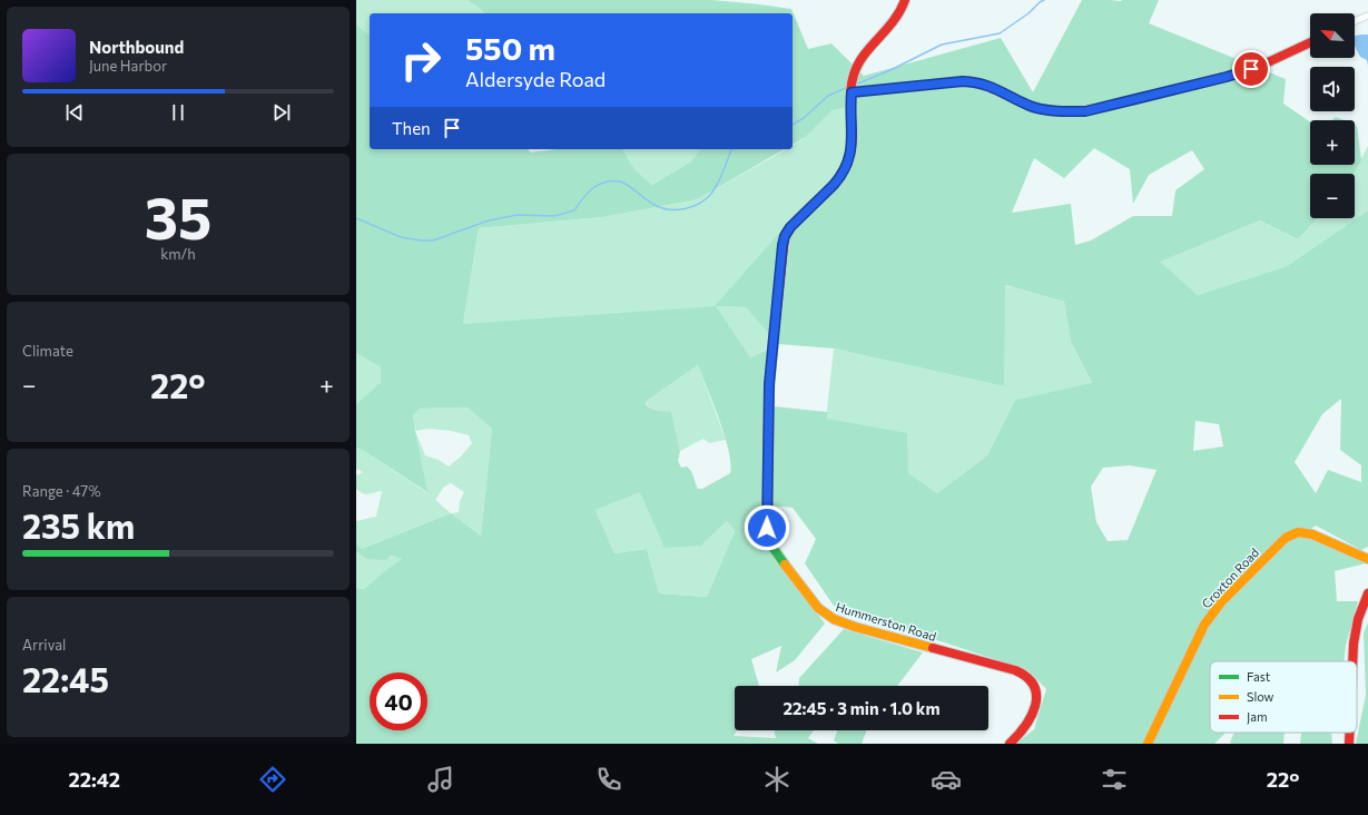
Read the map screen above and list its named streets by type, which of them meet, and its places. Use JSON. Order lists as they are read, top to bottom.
{
  "streets": {
    "street": ["Croxton Road", "Hummerston Road"]
  },
  "legend": ["Fast", "Slow", "Jam"],
  "north": "top left",
  "page": {
    "map_buttons": ["+", "−"],
    "turn": ["550 m", "Aldersyde Road"],
    "song": ["Northbound", "June Harbor"],
    "then": "Then",
    "tile": [
      ["35", "km/h"],
      "Climate",
      ["Range · 47%", "235 km"],
      ["Arrival", "22:45"]
    ],
    "heat": ["−", "22°", "+"],
    "limit": "40",
    "trip": "22:45 · 3 min · 1.0 km",
    "tabs": ["22:42", "22°"]
  }
}
